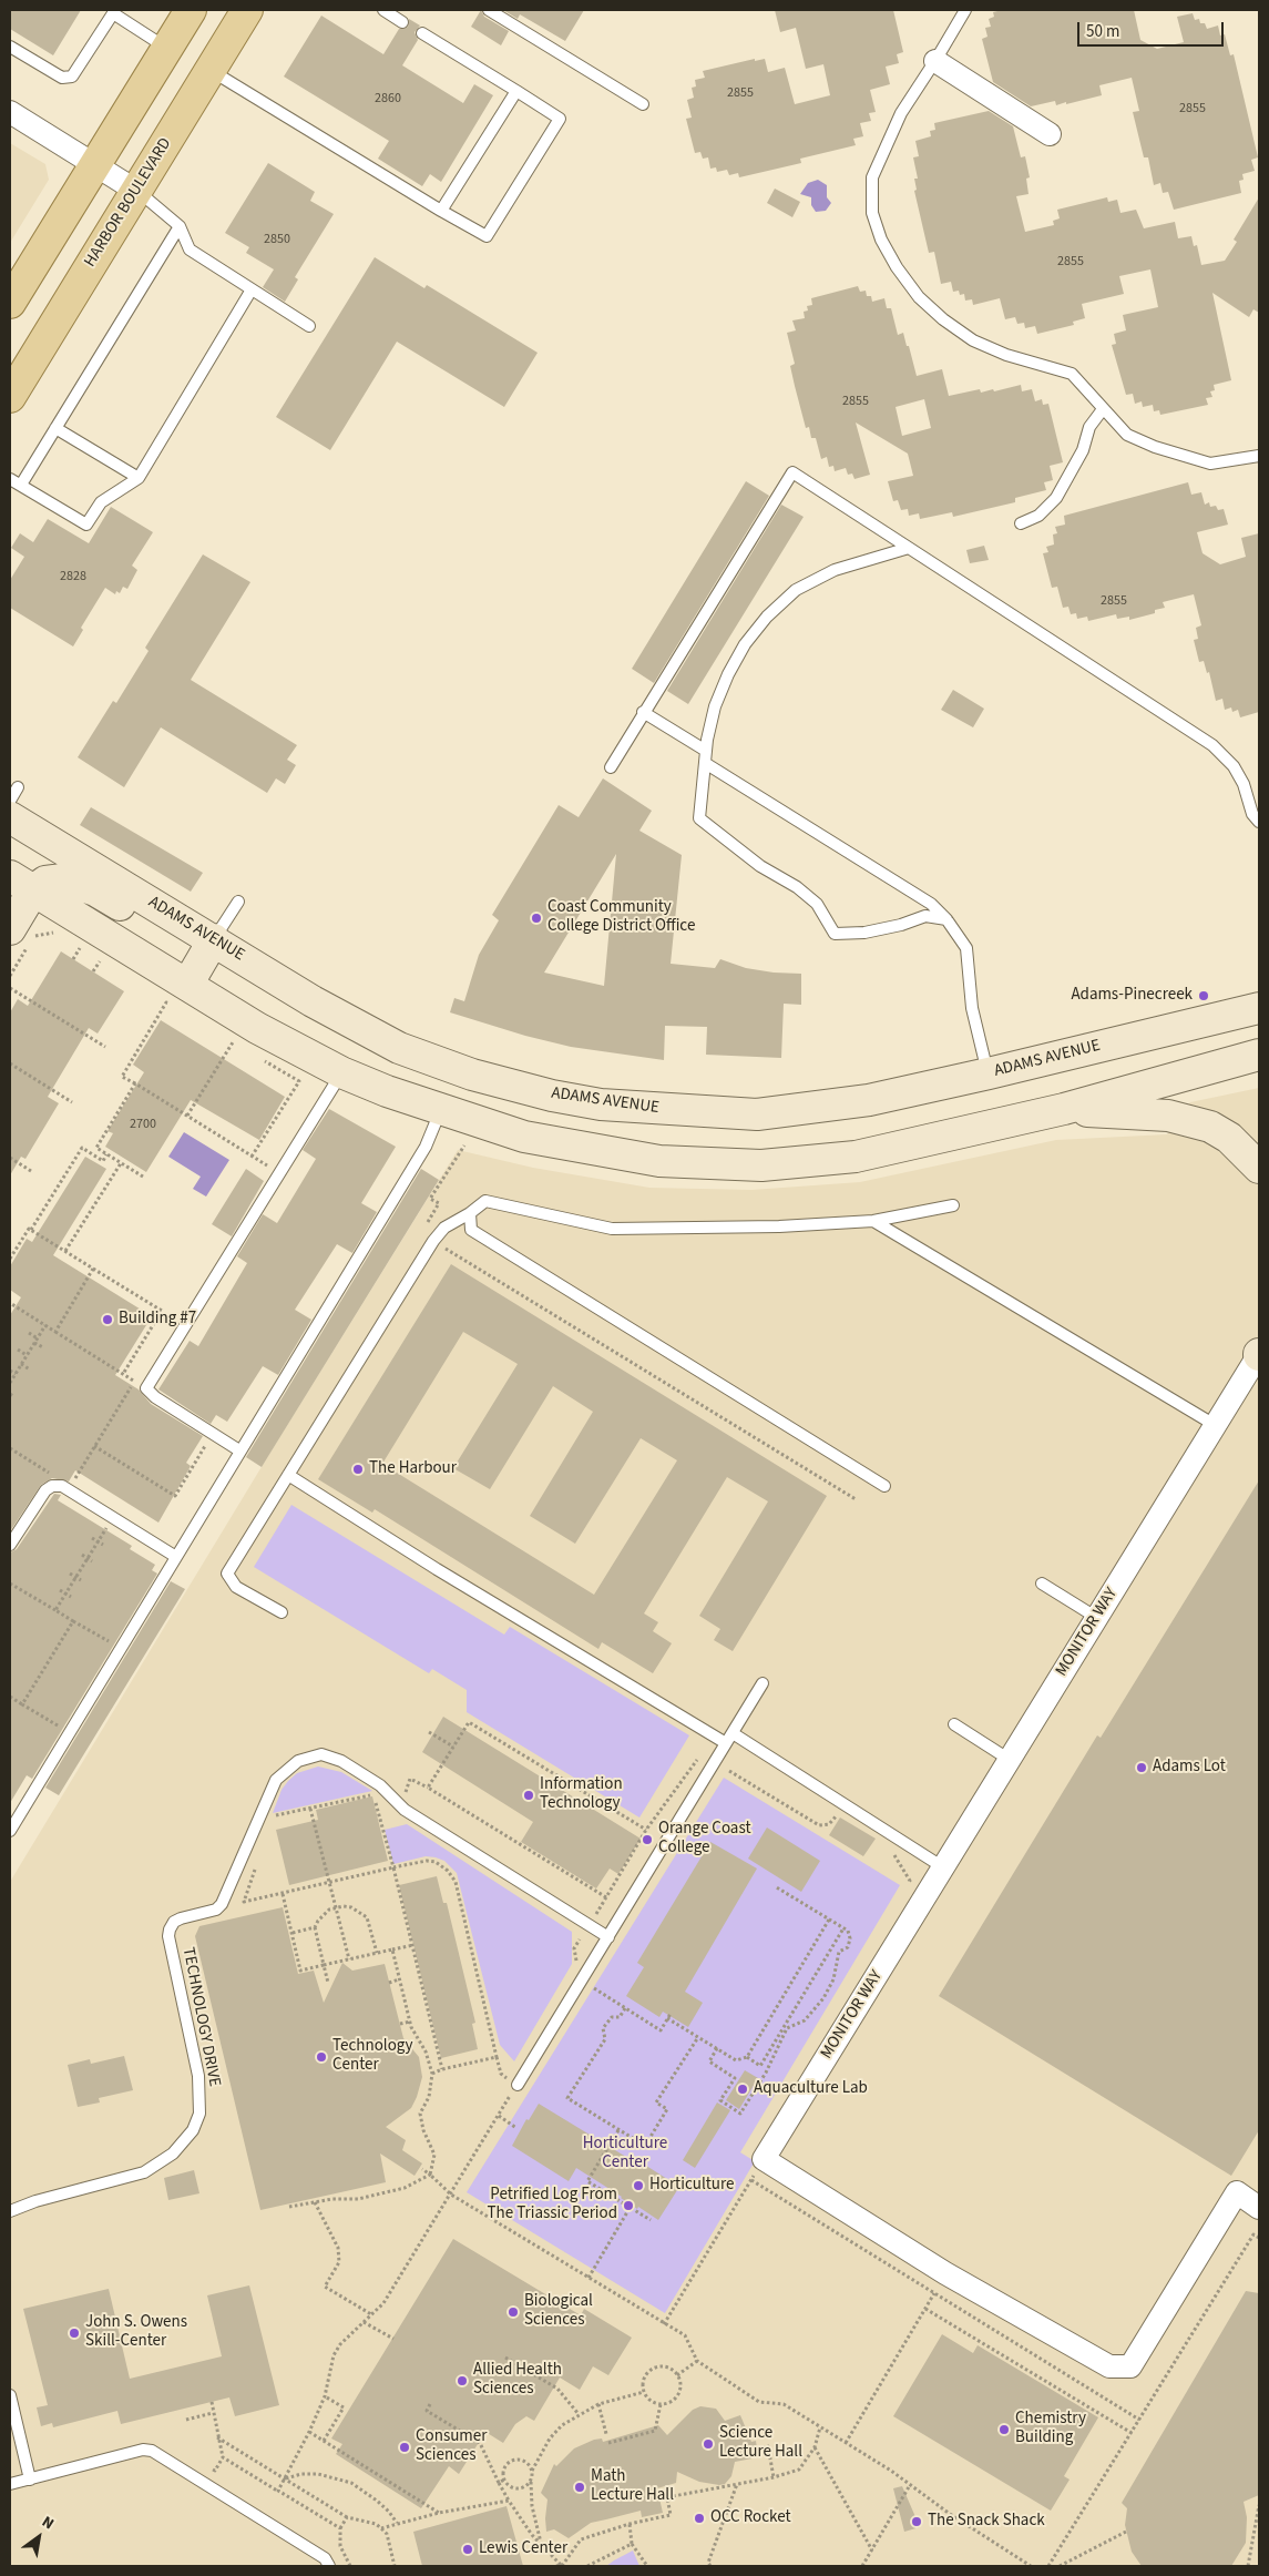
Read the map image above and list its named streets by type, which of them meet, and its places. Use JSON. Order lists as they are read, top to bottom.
{
  "streets": {
    "main road": ["HARBOR BOULEVARD", "ADAMS AVENUE"],
    "street": ["MONITOR WAY"],
    "lane": ["TECHNOLOGY DRIVE"]
  },
  "parks": ["Horticulture Center"],
  "places": [
    "Coast Community College District Office",
    "Adams-Pinecreek",
    "Building #7",
    "The Harbour",
    "Adams Lot",
    "Information Technology",
    "Orange Coast College",
    "Technology Center",
    "Aquaculture Lab",
    "Horticulture",
    "Petrified Log From The Triassic Period",
    "Biological Sciences",
    "John S. Owens Skill-Center",
    "Allied Health Sciences",
    "Chemistry Building",
    "Science Lecture Hall",
    "Consumer Sciences",
    "Math Lecture Hall",
    "OCC Rocket",
    "The Snack Shack",
    "Lewis Center"
  ],
  "house_numbers": [
    "2855",
    "2860",
    "2855",
    "2850",
    "2855",
    "2855",
    "2828",
    "2855",
    "2700"
  ],
  "scale_bar": "50 m",
  "north": "top right"
}
